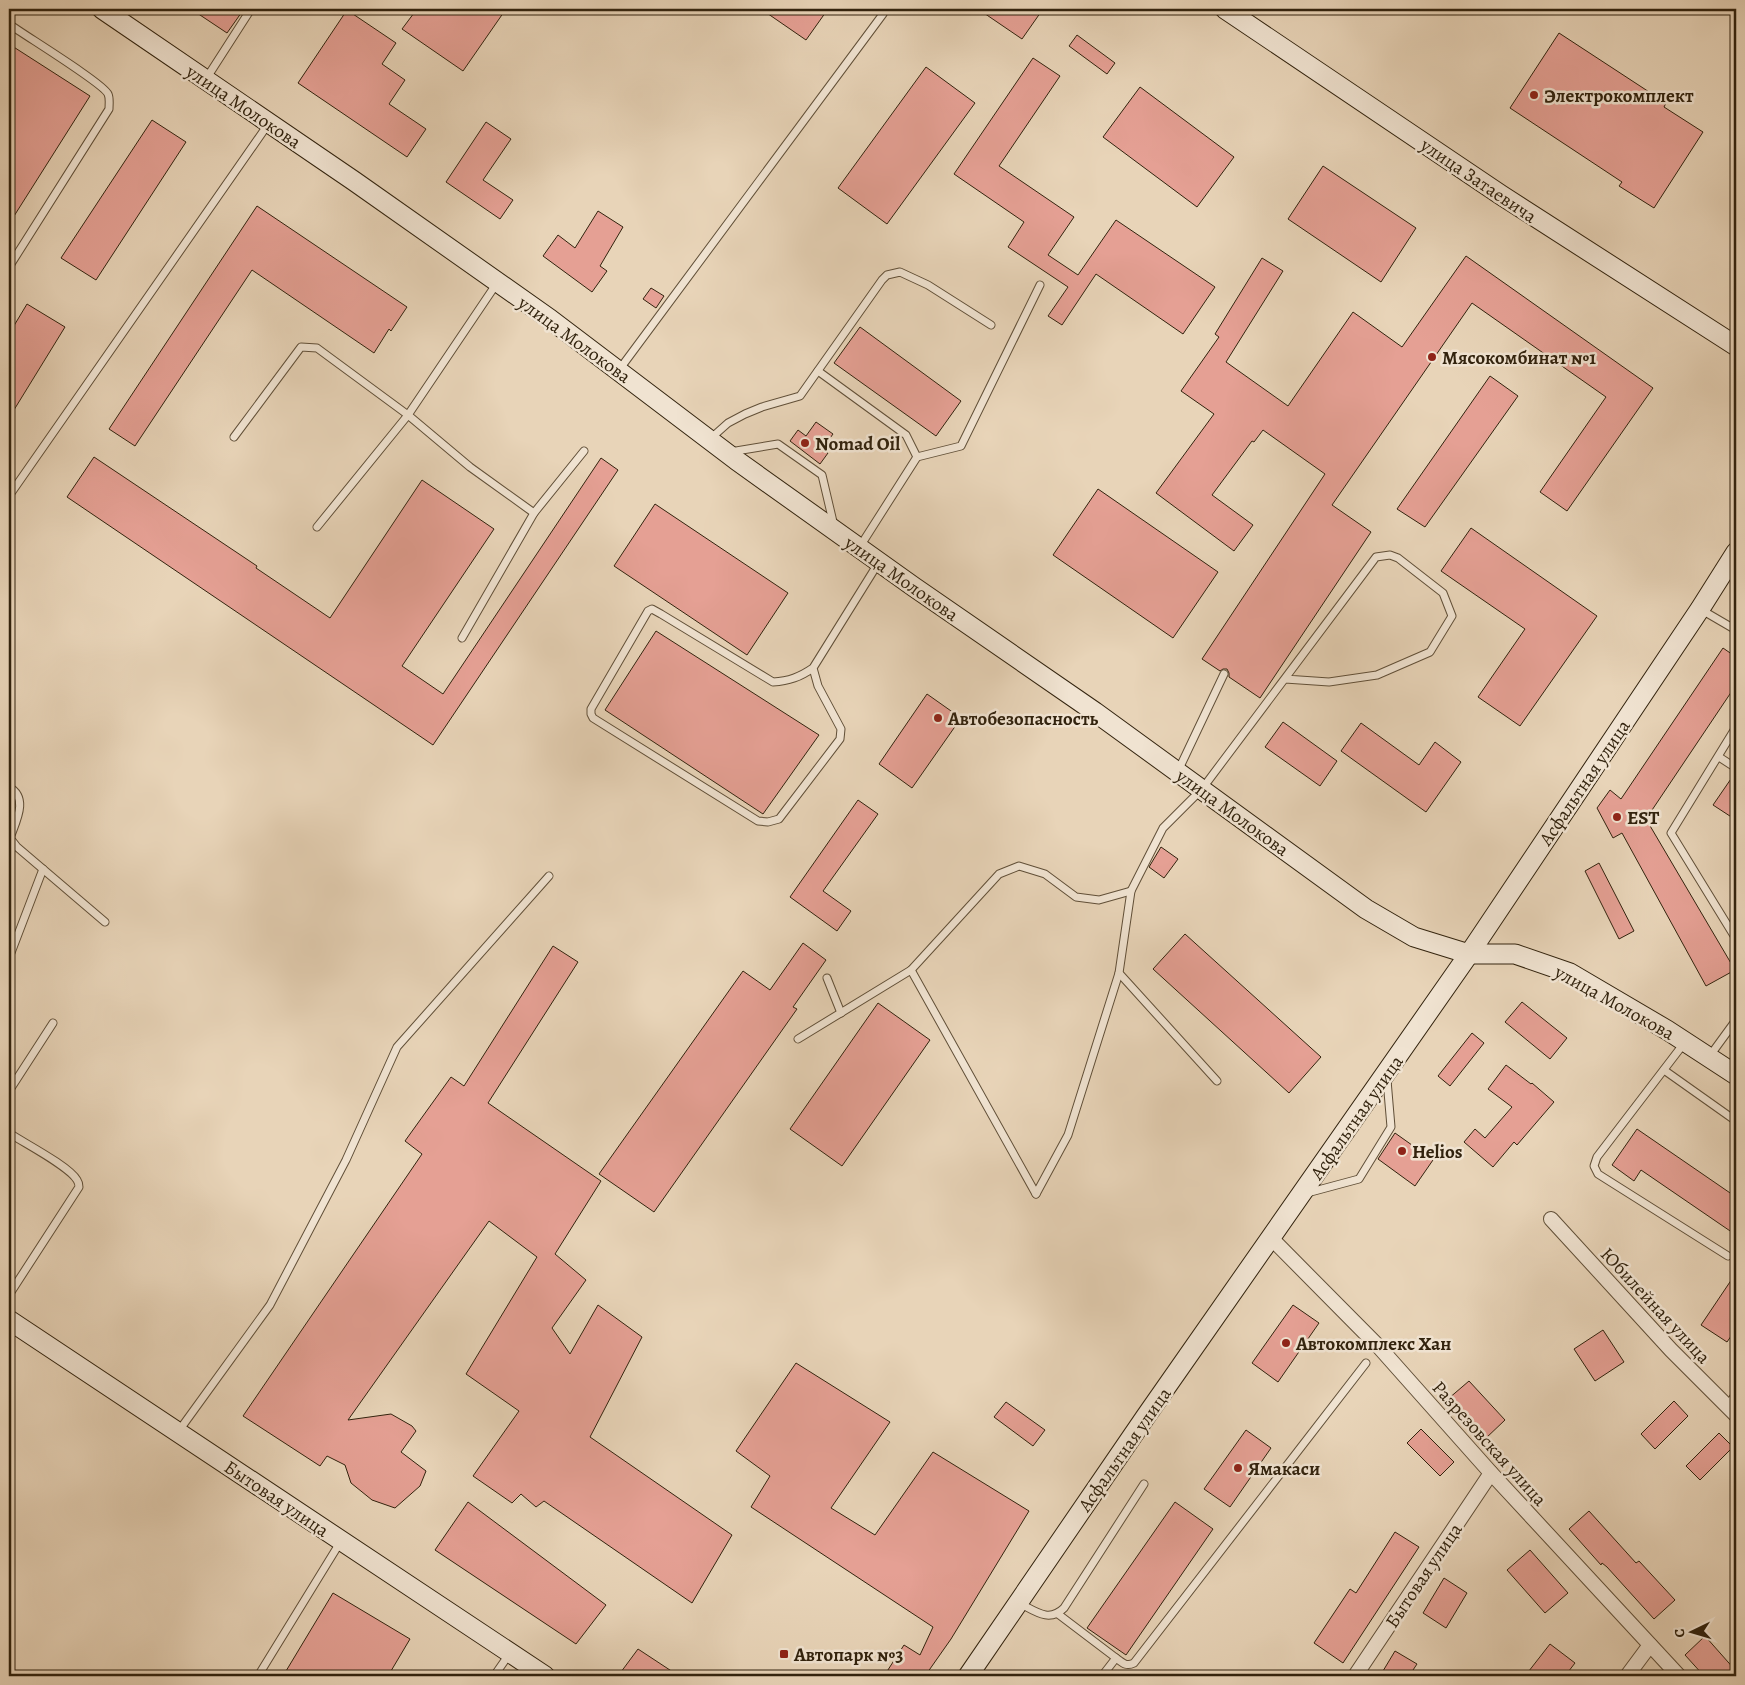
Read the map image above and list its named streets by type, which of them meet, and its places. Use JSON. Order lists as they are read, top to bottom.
{
  "streets": {
    "street": [
      "улица Молокова",
      "улица Затаевича",
      "Асфальтная улица",
      "Юбилейная улица",
      "Разрезовская улица",
      "Бытовая улица"
    ]
  },
  "crossings": [
    ["улица Молокова", "Асфальтная улица"],
    ["Асфальтная улица", "Разрезовская улица"],
    ["Разрезовская улица", "Бытовая улица"]
  ],
  "places": {
    "other": [
      "Электрокомплект",
      "Мясокомбинат №1",
      "Nomad Oil",
      "Автобезопасность",
      "EST",
      "Helios",
      "Автокомплекс Хан",
      "Ямакаси"
    ],
    "transit": ["Автопарк №3"]
  },
  "north": "left"
}
